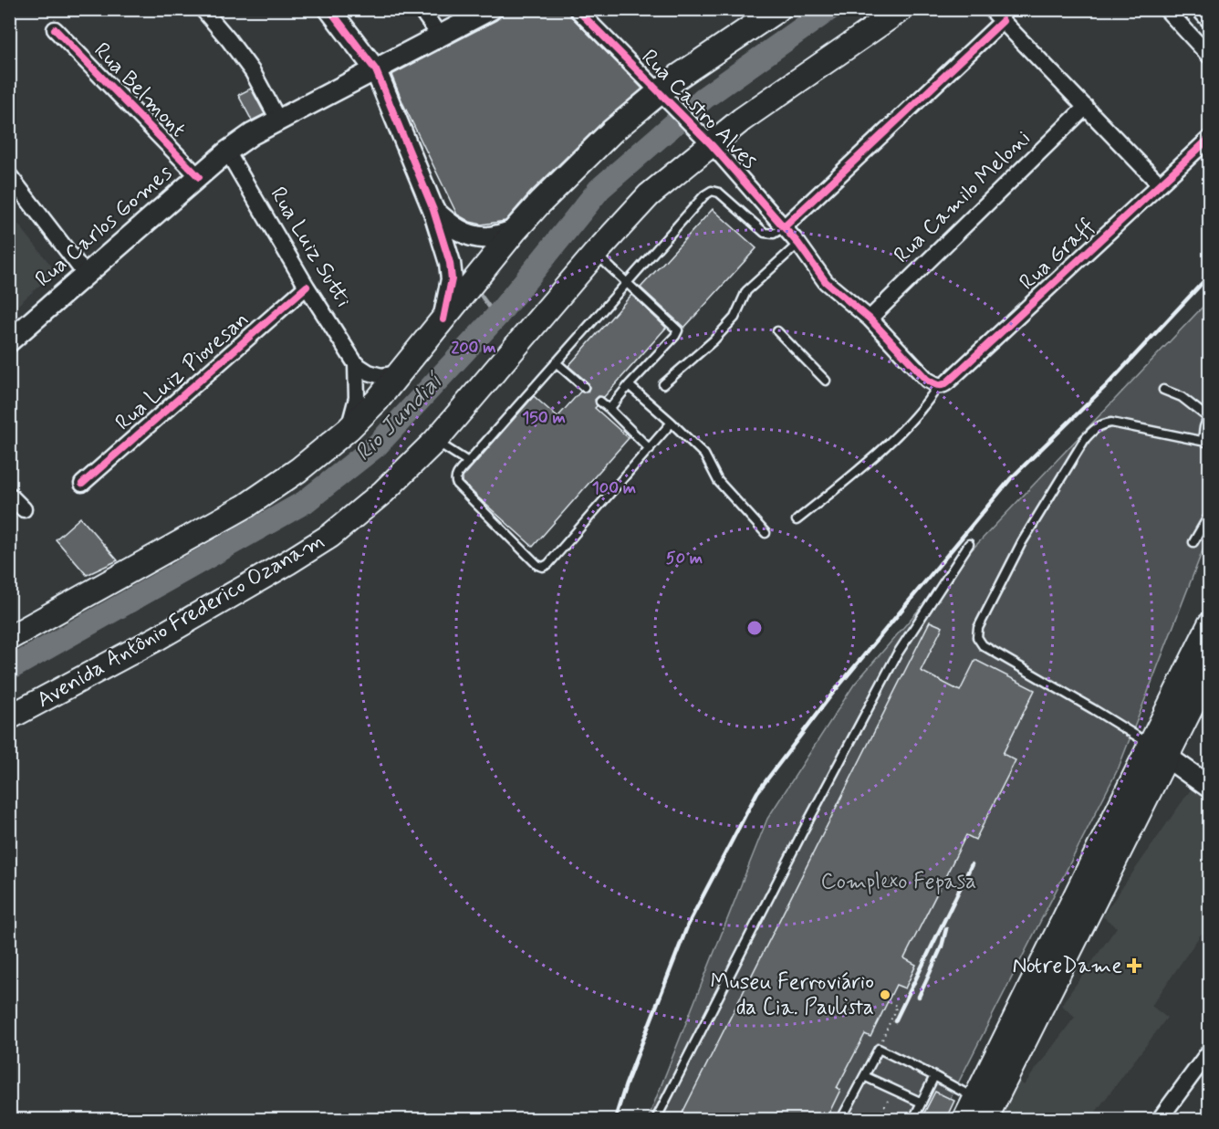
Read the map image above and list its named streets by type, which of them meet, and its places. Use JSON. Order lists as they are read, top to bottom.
{
  "streets": {
    "main road": ["Rua Carlos Gomes", "Avenida Antônio Frederico Ozanam"],
    "street": [
      "Rua Belmont",
      "Rua Castro Alves",
      "Rua Camilo Meloni",
      "Rua Luiz Sutti",
      "Rua Graff",
      "Rua Luiz Piovesan"
    ]
  },
  "crossings": [
    ["Rua Belmont", "Rua Carlos Gomes"],
    ["Rua Castro Alves", "Rua Camilo Meloni"],
    ["Rua Castro Alves", "Rua Graff"],
    ["Rua Castro Alves", "Avenida Antônio Frederico Ozanam"],
    ["Rua Carlos Gomes", "Rua Luiz Sutti"],
    ["Rua Luiz Sutti", "Rua Luiz Piovesan"]
  ],
  "water": ["Rio Jundiaí"],
  "parks": ["Complexo Fepasa"],
  "places": {
    "health": ["NotreDame"],
    "other": ["Museu Ferroviário da Cia. Paulista"]
  },
  "rings": [
    "200 m",
    "150 m",
    "100 m",
    "50 m"
  ]
}
